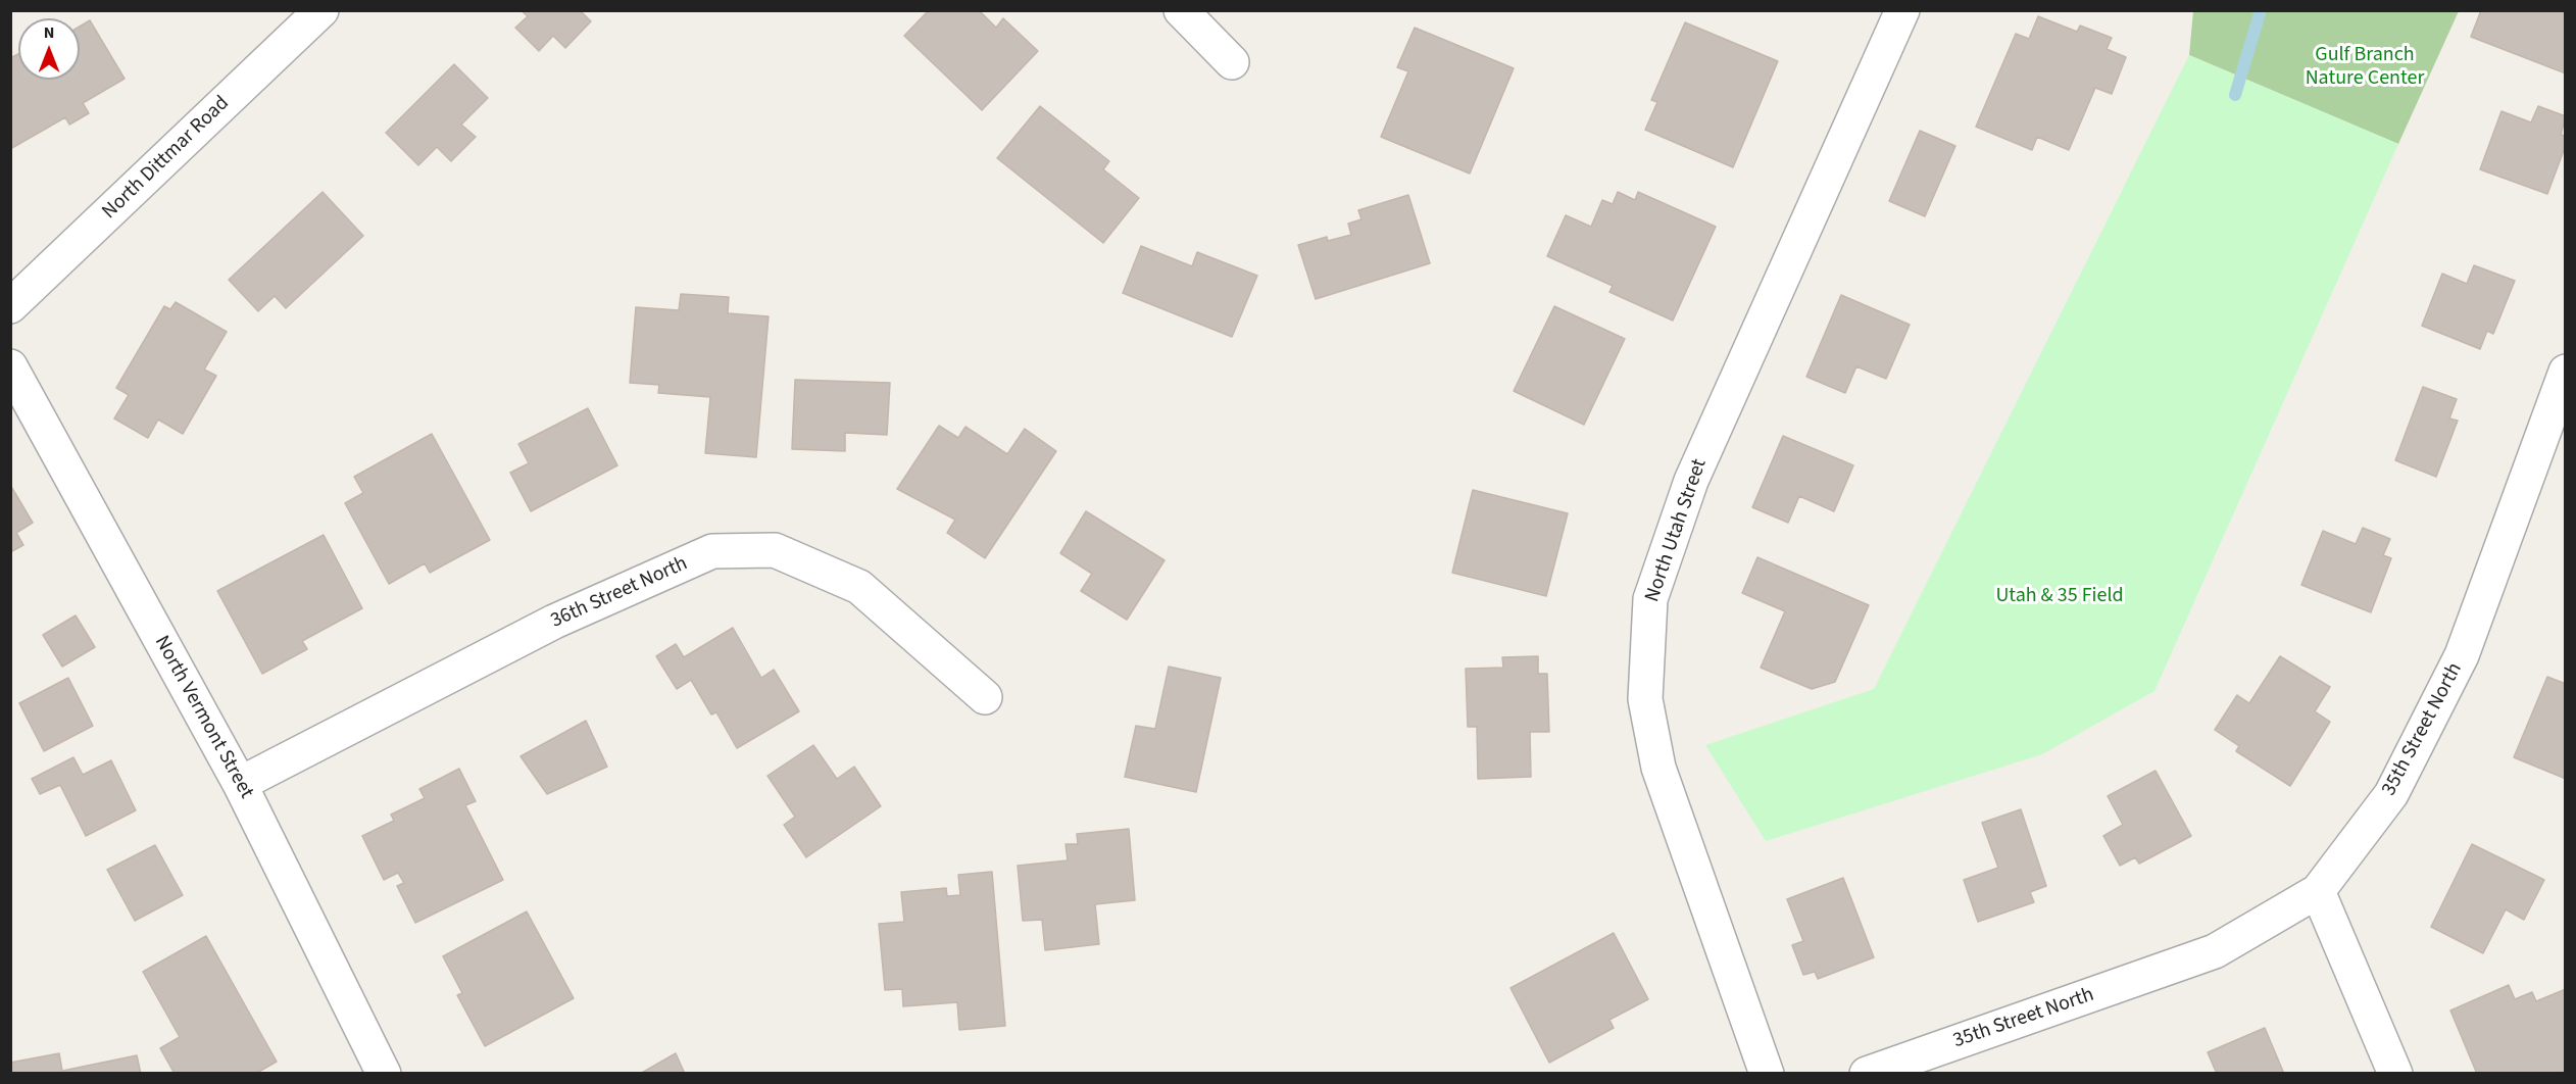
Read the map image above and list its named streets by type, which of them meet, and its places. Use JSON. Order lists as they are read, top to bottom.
{
  "streets": {
    "street": [
      "North Dittmar Road",
      "North Utah Street",
      "36th Street North",
      "North Vermont Street",
      "35th Street North"
    ]
  },
  "crossings": [
    ["36th Street North", "North Vermont Street"]
  ],
  "parks": ["Gulf Branch Nature Center", "Utah & 35 Field"],
  "north": "top"
}
